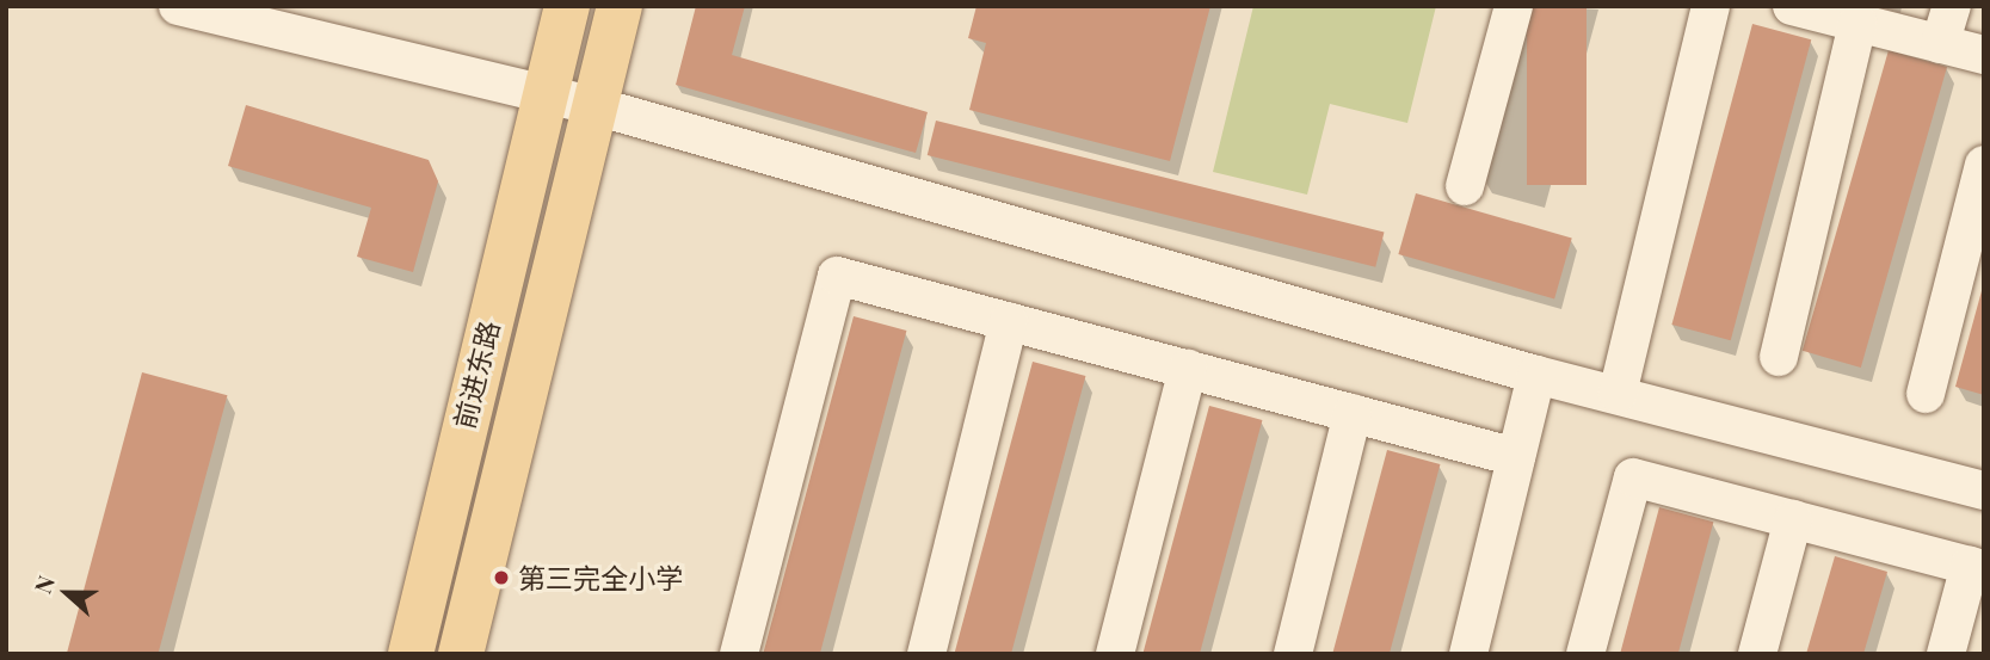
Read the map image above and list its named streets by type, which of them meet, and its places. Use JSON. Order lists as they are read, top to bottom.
{
  "streets": {
    "main road": ["前进东路"]
  },
  "places": ["第三完全小学"],
  "north": "left"
}
